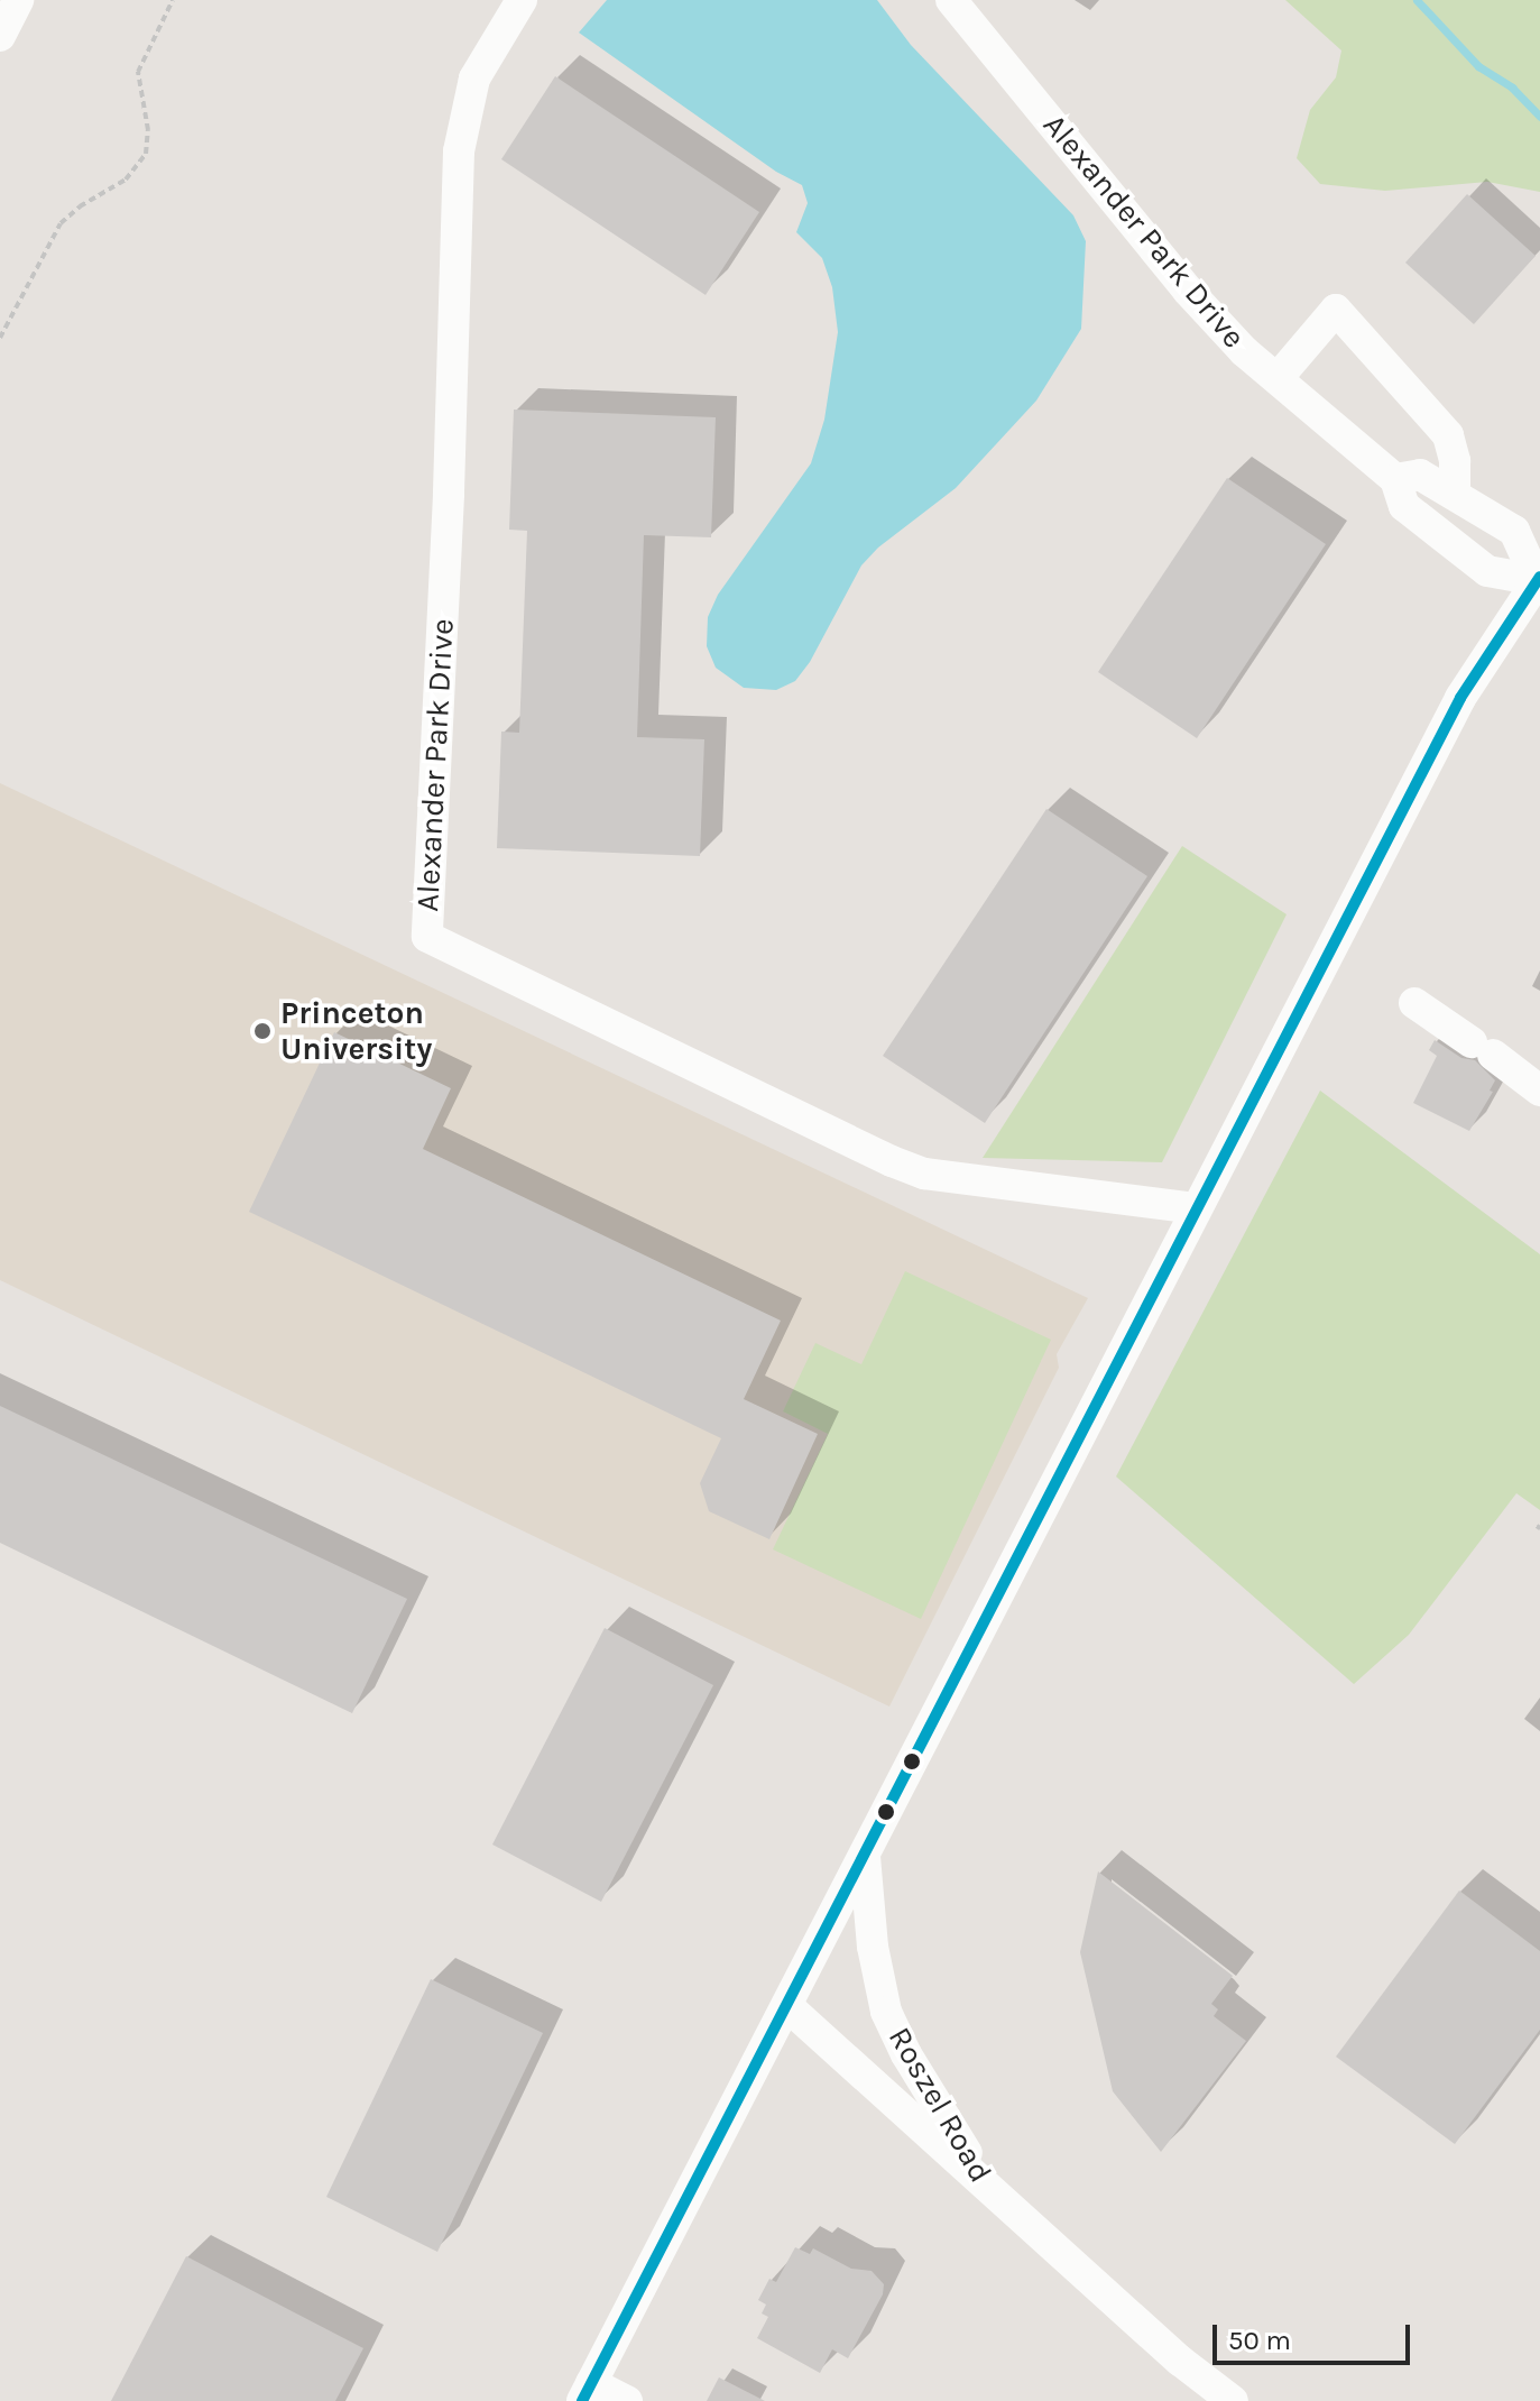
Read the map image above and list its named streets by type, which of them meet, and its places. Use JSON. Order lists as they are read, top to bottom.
{
  "streets": {
    "street": ["Alexander Park Drive", "Roszel Road"]
  },
  "places": ["Princeton University"],
  "scale_bar": "50 m"
}
